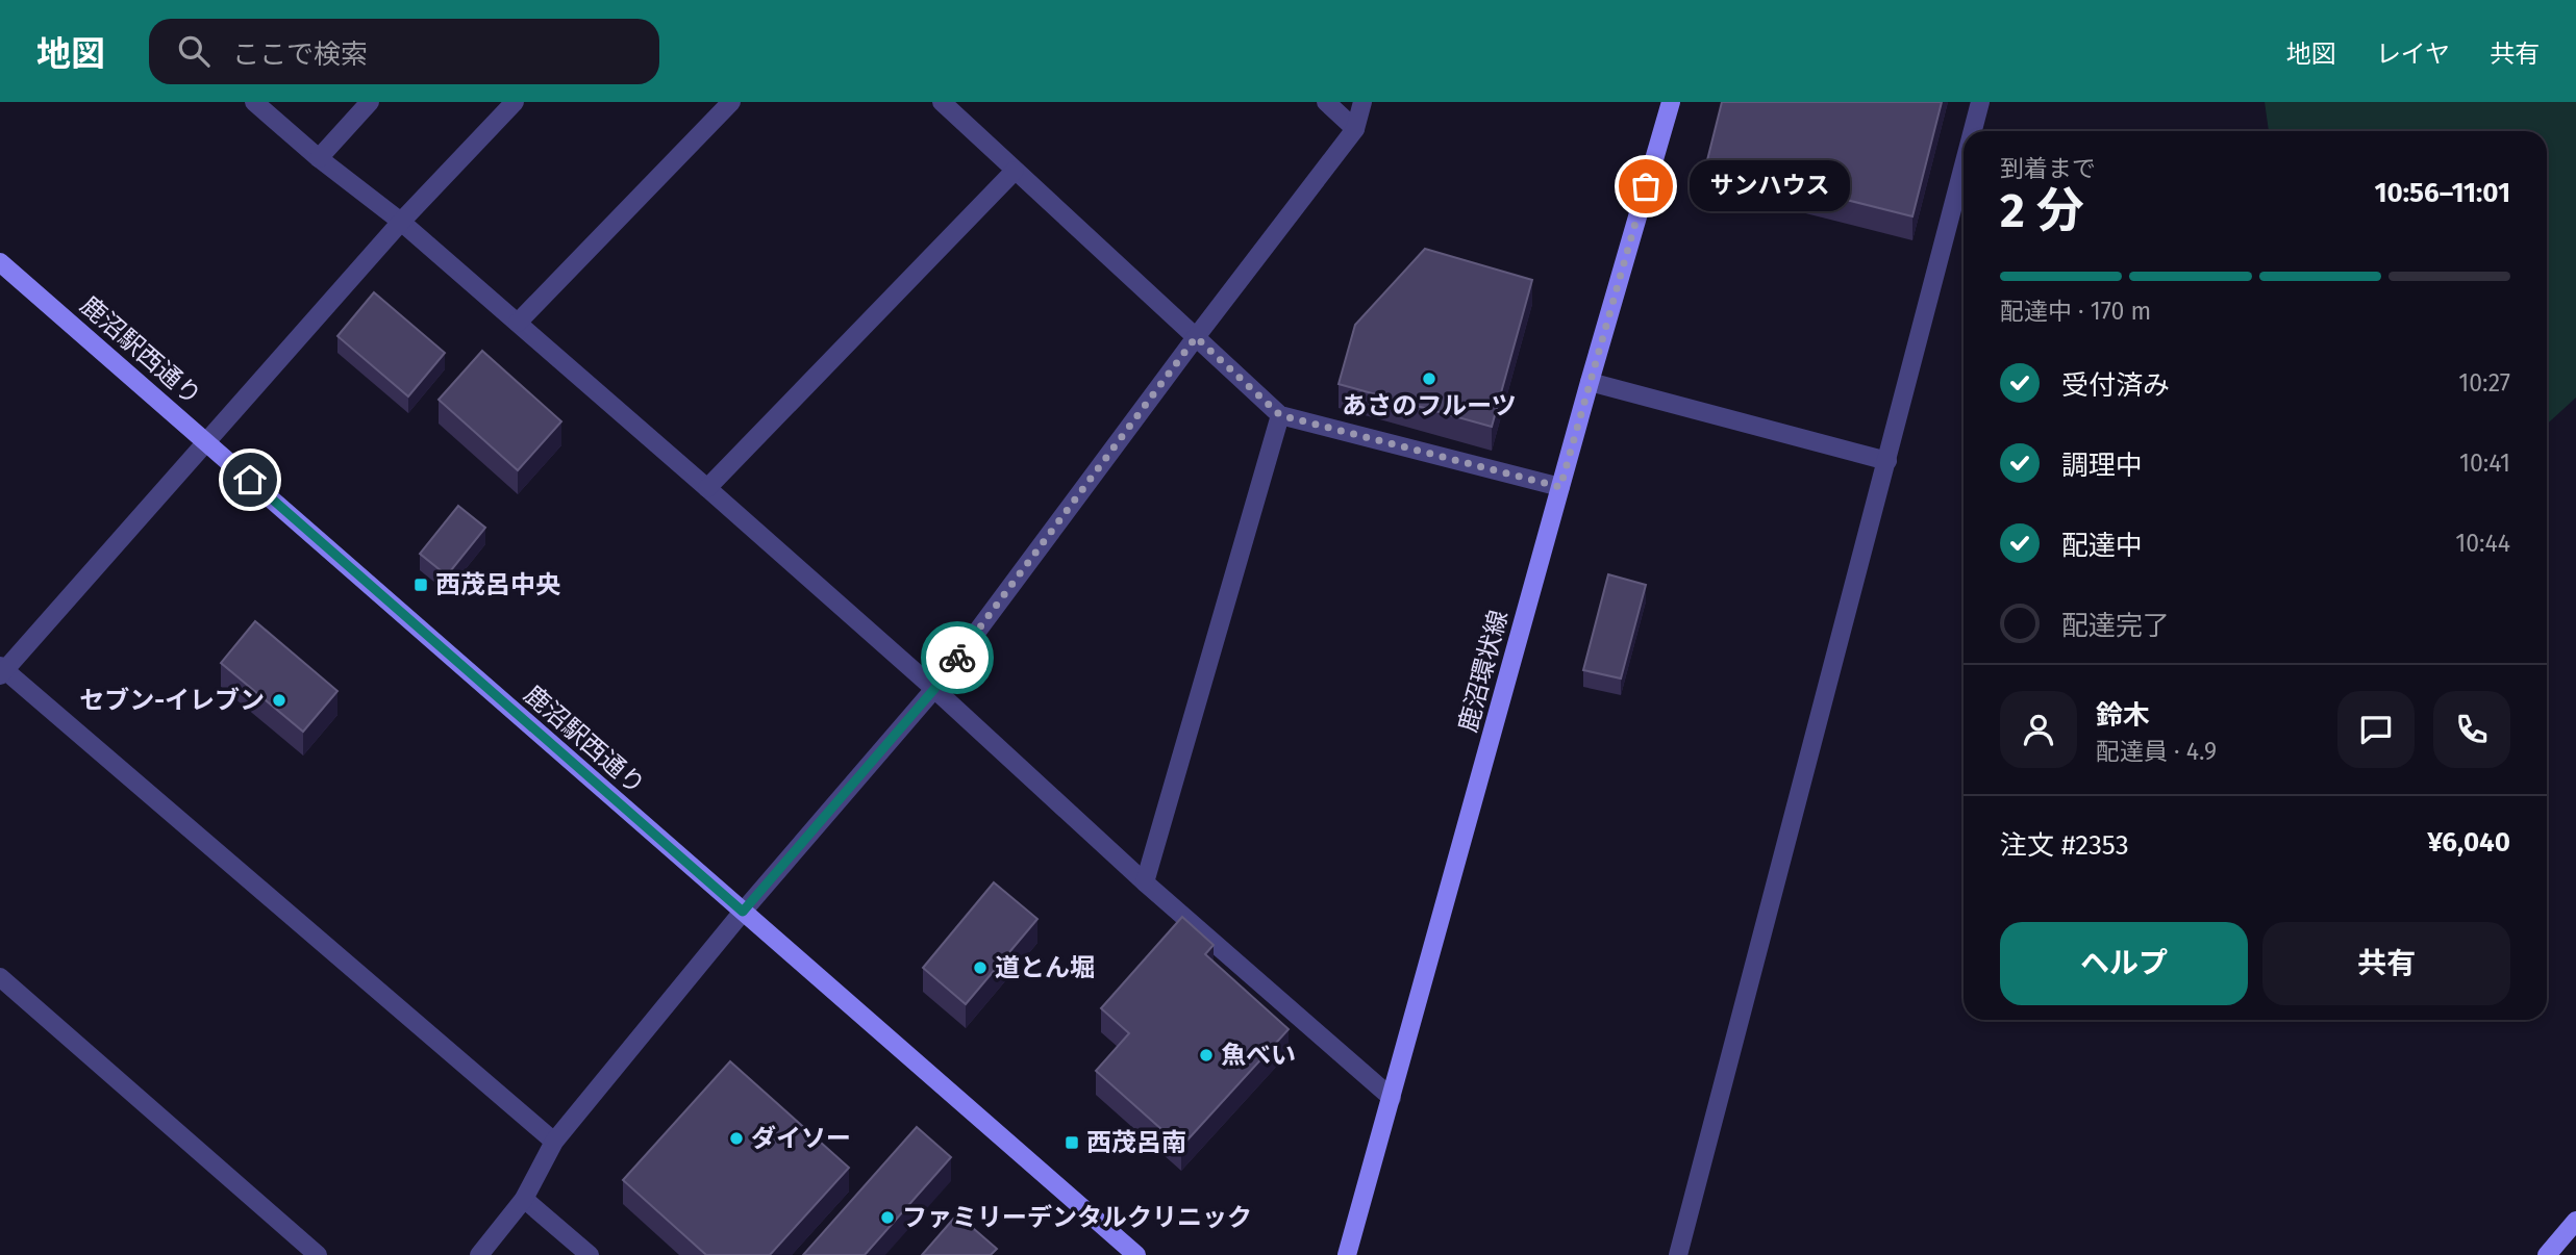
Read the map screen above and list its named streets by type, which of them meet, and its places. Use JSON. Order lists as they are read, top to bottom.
{
  "streets": {
    "street": ["鹿沼駅西通り", "鹿沼環状線"]
  },
  "places": {
    "other": [
      "サンハウス",
      "あさのフルーツ",
      "セブン-イレブン",
      "道とん堀",
      "魚べい",
      "ダイソー",
      "ファミリーデンタルクリニック"
    ],
    "transit": ["西茂呂中央", "西茂呂南"]
  },
  "page": {
    "header": "地図",
    "search": "ここで検索",
    "nav": ["地図", "レイヤ", "共有"],
    "heading": ["2 分", "到着まで", "10:56–11:01"],
    "panel": [
      "鈴木",
      "配達員 · 4.9",
      "注文 #2353",
      "¥6,040"
    ],
    "bubble": "サンハウス",
    "bar": "配達中 · 170 m",
    "list": [
      ["受付済み", "10:27"],
      ["調理中", "10:41"],
      ["配達中", "10:44"],
      "配達完了"
    ],
    "buttons": ["ヘルプ", "共有"]
  }
}
